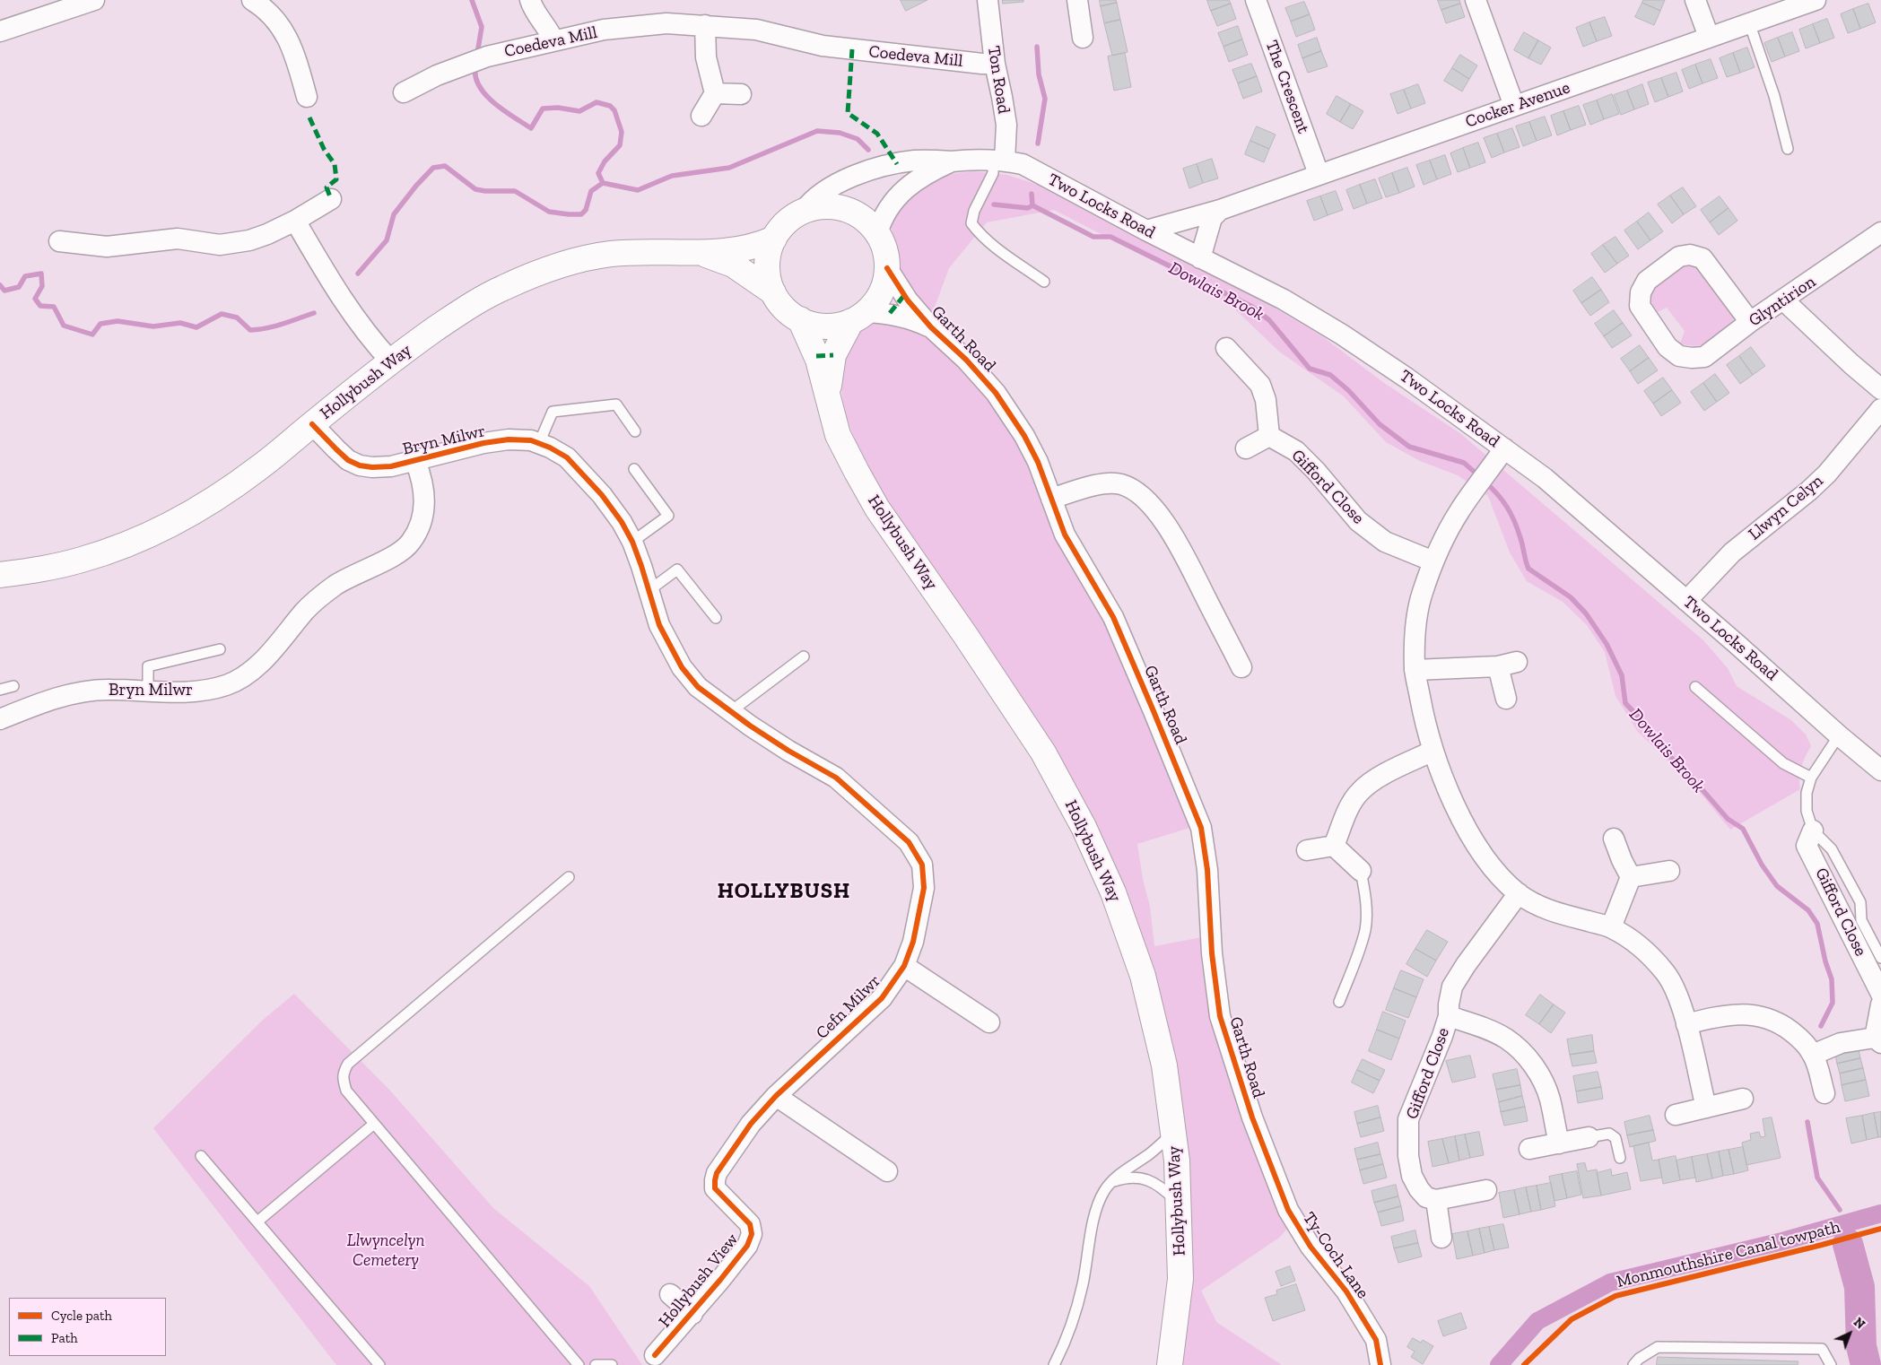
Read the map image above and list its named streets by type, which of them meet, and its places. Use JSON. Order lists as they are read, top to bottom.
{
  "streets": {
    "street": [
      "Coedeva Mill",
      "Ton Road",
      "The Crescent",
      "Cocker Avenue",
      "Two Locks Road",
      "Glyntirion",
      "Garth Road",
      "Hollybush Way",
      "Bryn Milwr",
      "Gifford Close",
      "Llwyn Celyn",
      "Cefn Milwr",
      "Ty-Coch Lane",
      "Hollybush View"
    ],
    "cycle path": ["Monmouthshire Canal towpath"]
  },
  "crossings": [
    ["Coedeva Mill", "Ton Road"],
    ["Ton Road", "Two Locks Road"],
    ["The Crescent", "Cocker Avenue"],
    ["Cocker Avenue", "Two Locks Road"],
    ["Two Locks Road", "Garth Road"],
    ["Two Locks Road", "Hollybush Way"],
    ["Two Locks Road", "Llwyn Celyn"],
    ["Garth Road", "Hollybush Way"],
    ["Garth Road", "Ty-Coch Lane"],
    ["Hollybush Way", "Bryn Milwr"],
    ["Bryn Milwr", "Cefn Milwr"],
    ["Cefn Milwr", "Hollybush View"]
  ],
  "districts": ["HOLLYBUSH"],
  "water": ["Dowlais Brook"],
  "parks": ["Llwyncelyn Cemetery"],
  "legend": ["Cycle path", "Path"],
  "north": "top right"
}
